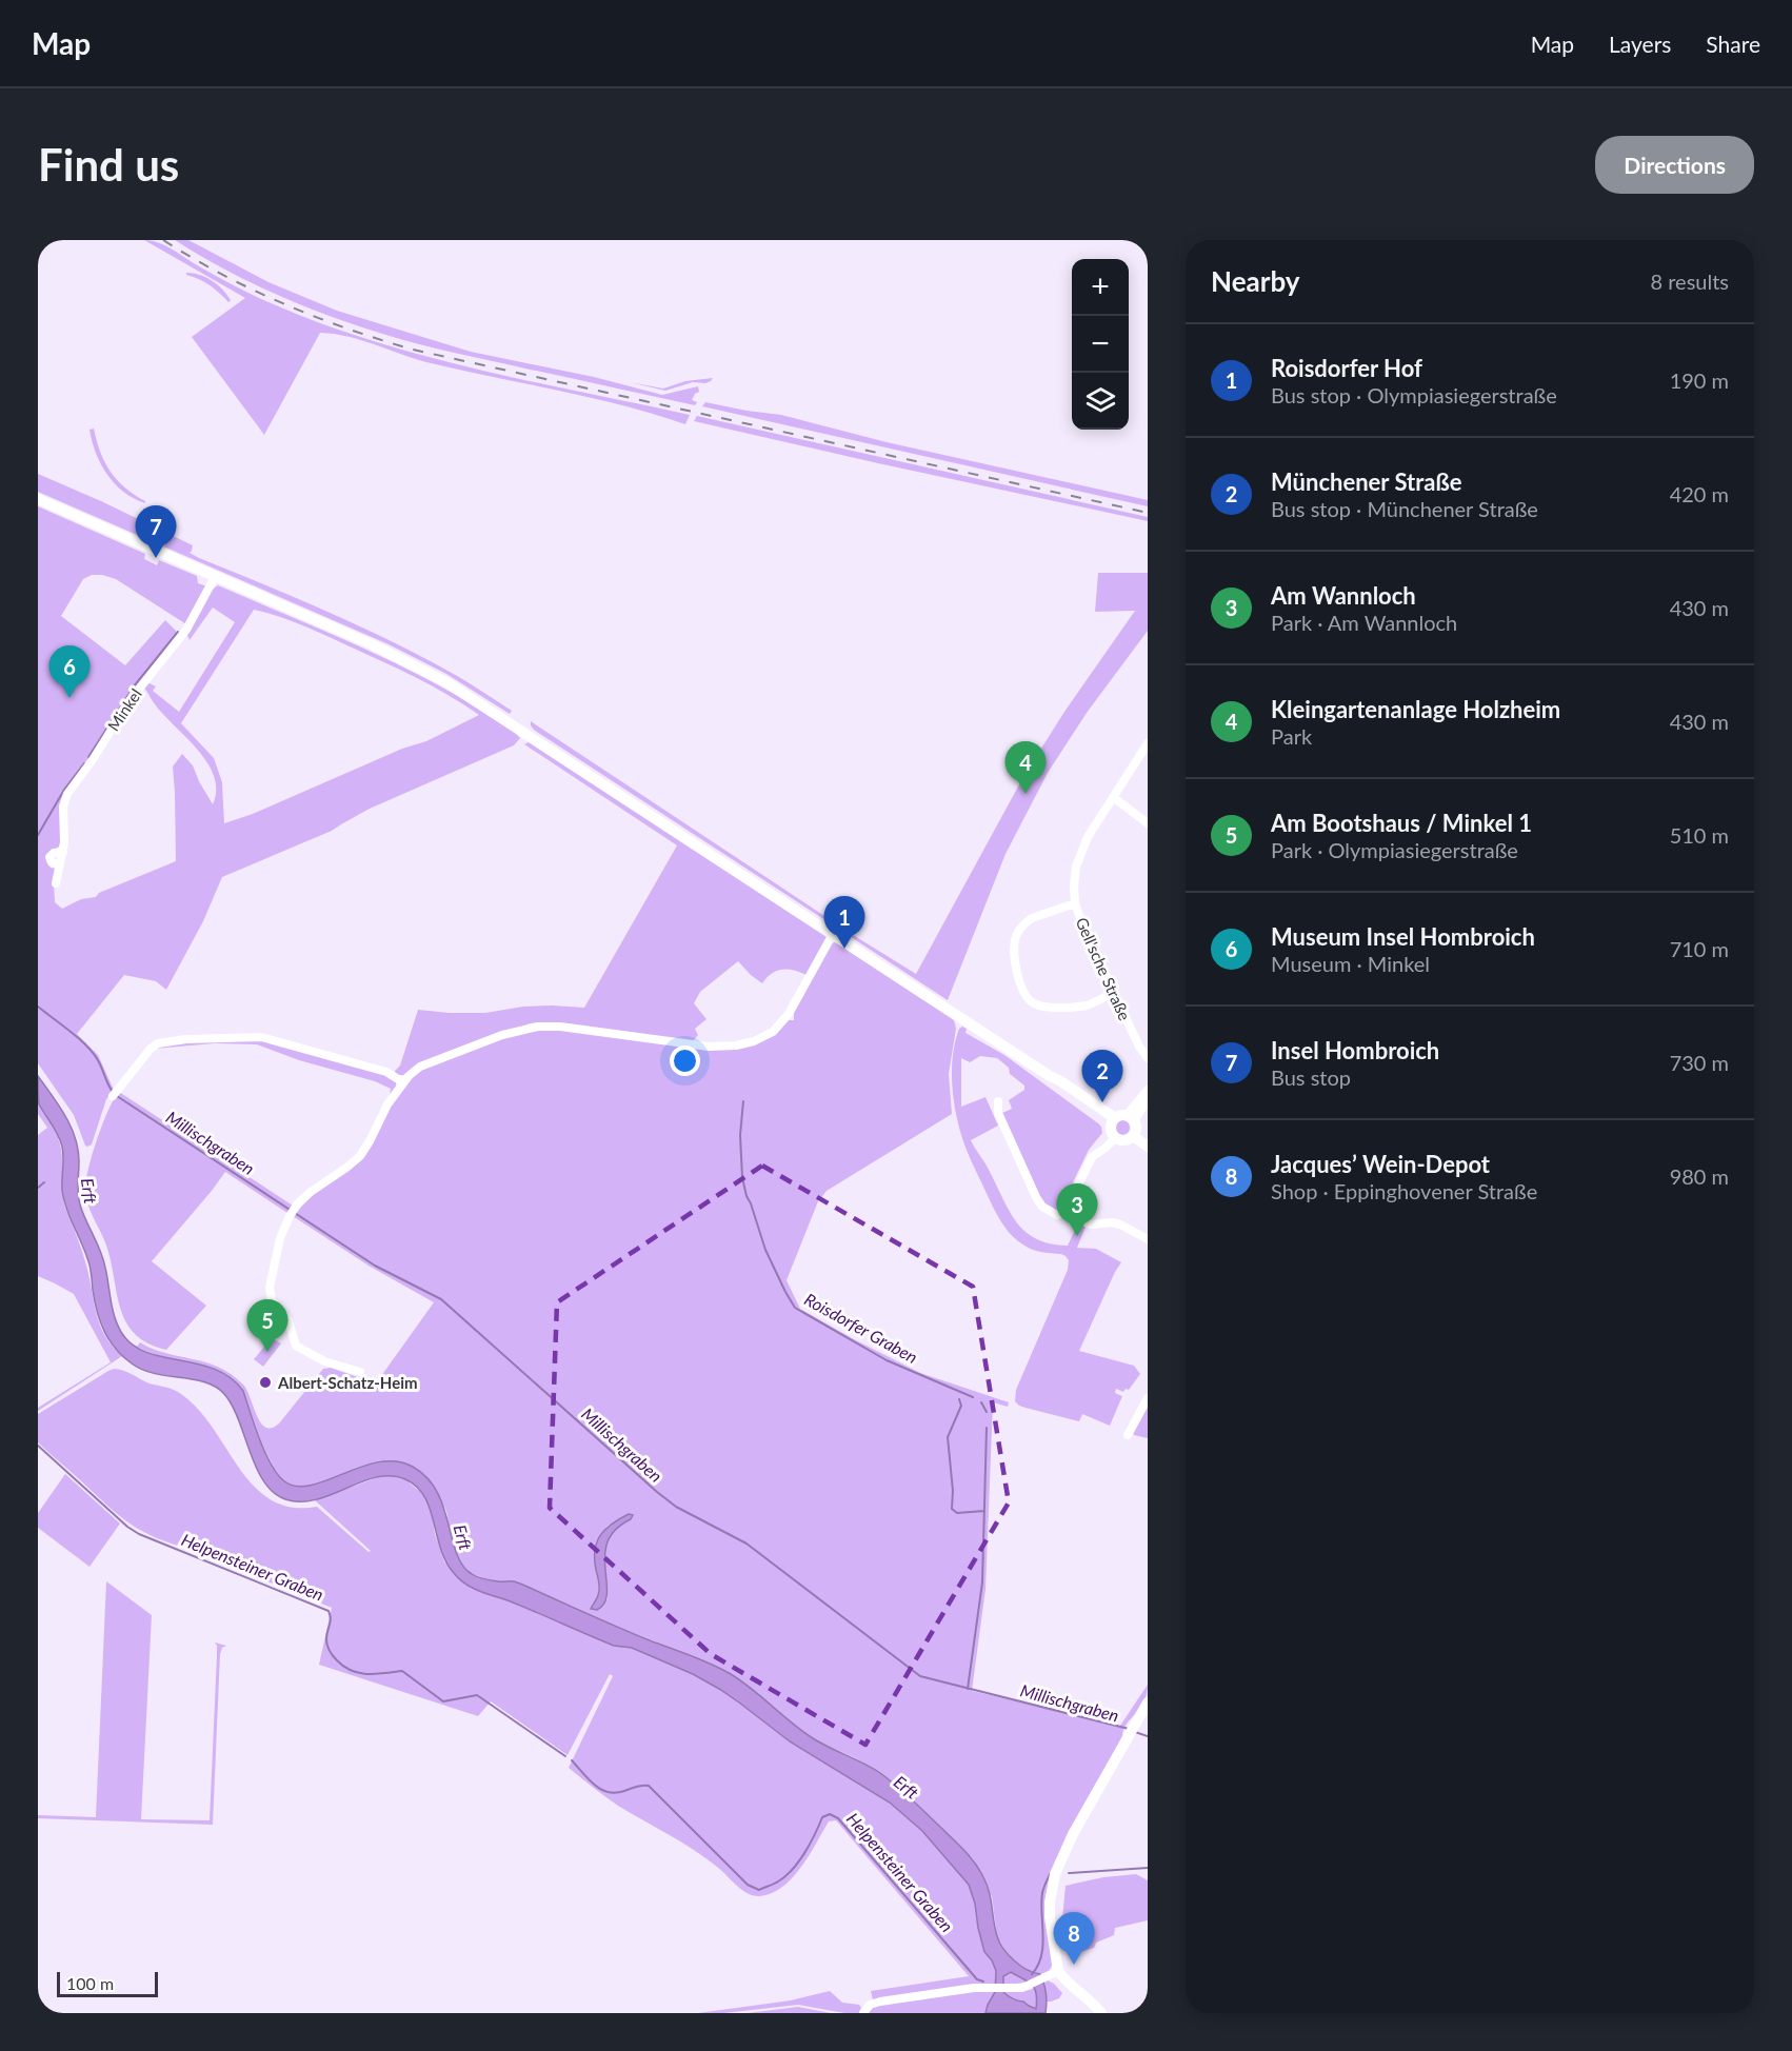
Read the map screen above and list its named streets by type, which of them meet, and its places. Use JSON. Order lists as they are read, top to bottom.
{
  "streets": {
    "street": ["Minkel", "Gell'sche Straße"]
  },
  "water": [
    "Millischgraben",
    "Erft",
    "Roisdorfer Graben",
    "Helpensteiner Graben"
  ],
  "places": ["Albert-Schatz-Heim"],
  "scale_bar": "100 m",
  "page": {
    "header": "Map",
    "nav": ["Map", "Layers", "Share"],
    "buttons": "Directions",
    "title": "Find us",
    "heading": ["Nearby", "8 results"],
    "map_buttons": ["+", "−"],
    "list": [
      {
        "mark": "1",
        "name": "Roisdorfer Hof",
        "note": "Bus stop · Olympiasiegerstraße",
        "value": "190 m"
      },
      {
        "mark": "2",
        "name": "Münchener Straße",
        "note": "Bus stop · Münchener Straße",
        "value": "420 m"
      },
      {
        "mark": "3",
        "name": "Am Wannloch",
        "note": "Park · Am Wannloch",
        "value": "430 m"
      },
      {
        "mark": "4",
        "name": "Kleingartenanlage Holzheim",
        "note": "Park",
        "value": "430 m"
      },
      {
        "mark": "5",
        "name": "Am Bootshaus / Minkel 1",
        "note": "Park · Olympiasiegerstraße",
        "value": "510 m"
      },
      {
        "mark": "6",
        "name": "Museum Insel Hombroich",
        "note": "Museum · Minkel",
        "value": "710 m"
      },
      {
        "mark": "7",
        "name": "Insel Hombroich",
        "note": "Bus stop",
        "value": "730 m"
      },
      {
        "mark": "8",
        "name": "Jacques’ Wein-Depot",
        "note": "Shop · Eppinghovener Straße",
        "value": "980 m"
      }
    ],
    "pins": [
      "7",
      "6",
      "4",
      "1",
      "2",
      "3",
      "5",
      "8"
    ],
    "scale": "100 m"
  }
}
